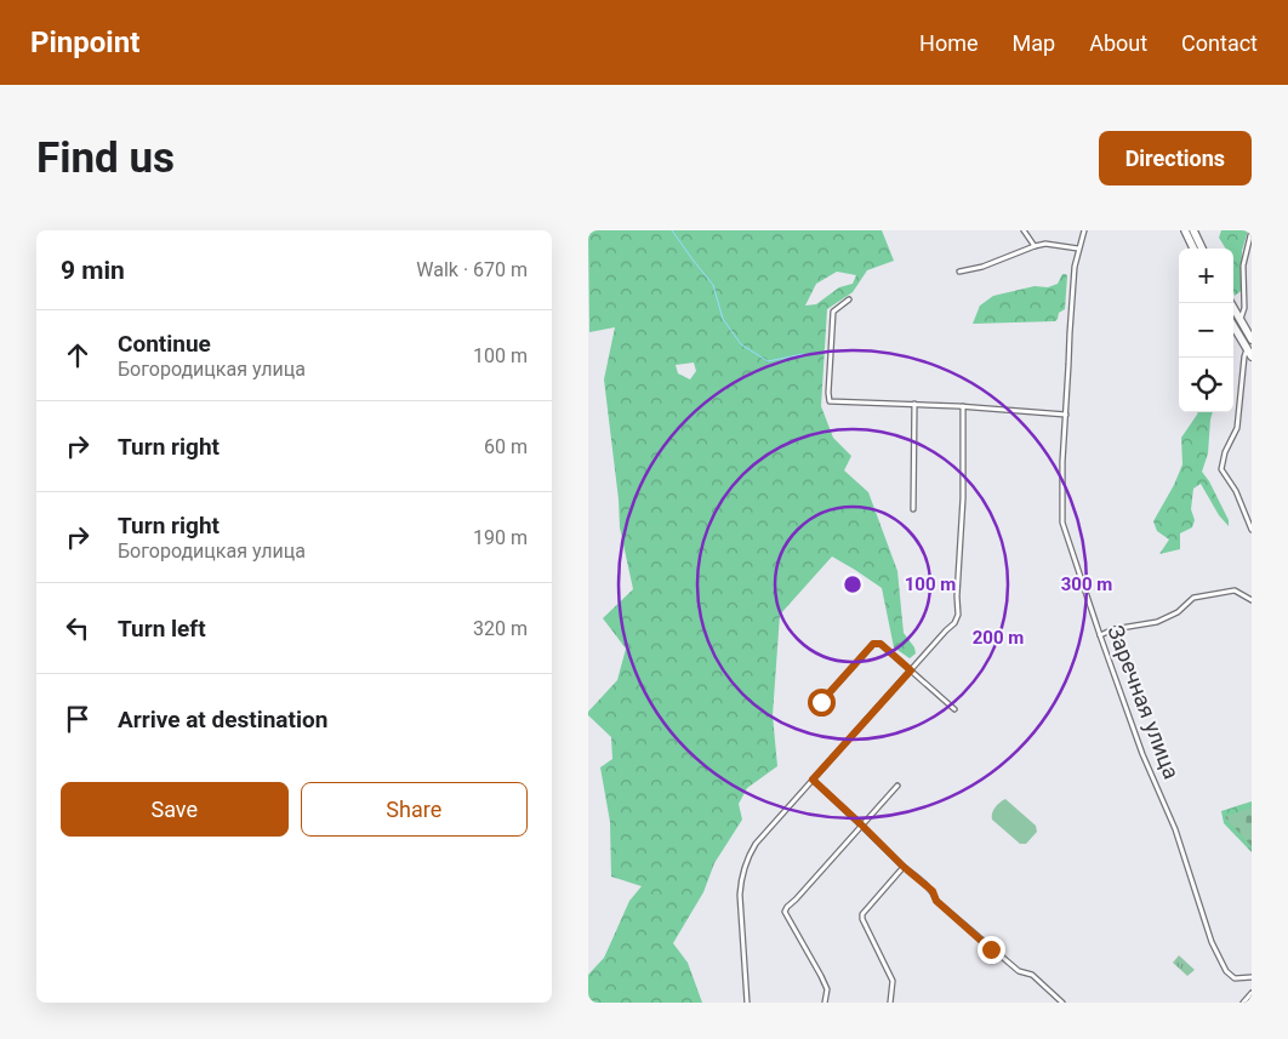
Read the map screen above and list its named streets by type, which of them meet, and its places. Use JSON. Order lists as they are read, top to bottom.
{
  "streets": {
    "street": ["Заречная улица"]
  },
  "page": {
    "header": "Pinpoint",
    "nav": [
      "Home",
      "Map",
      "About",
      "Contact"
    ],
    "buttons": [
      "Directions",
      ["Save", "Share"]
    ],
    "title": "Find us",
    "heading": ["9 min", "Walk · 670 m"],
    "map_buttons": ["+", "−"],
    "list": [
      ["Continue", "Богородицкая улица", "100 m"],
      ["Turn right", "60 m"],
      ["Turn right", "Богородицкая улица", "190 m"],
      ["Turn left", "320 m"],
      "Arrive at destination"
    ]
  },
  "rings": ["100 m", "300 m", "200 m"]
}
